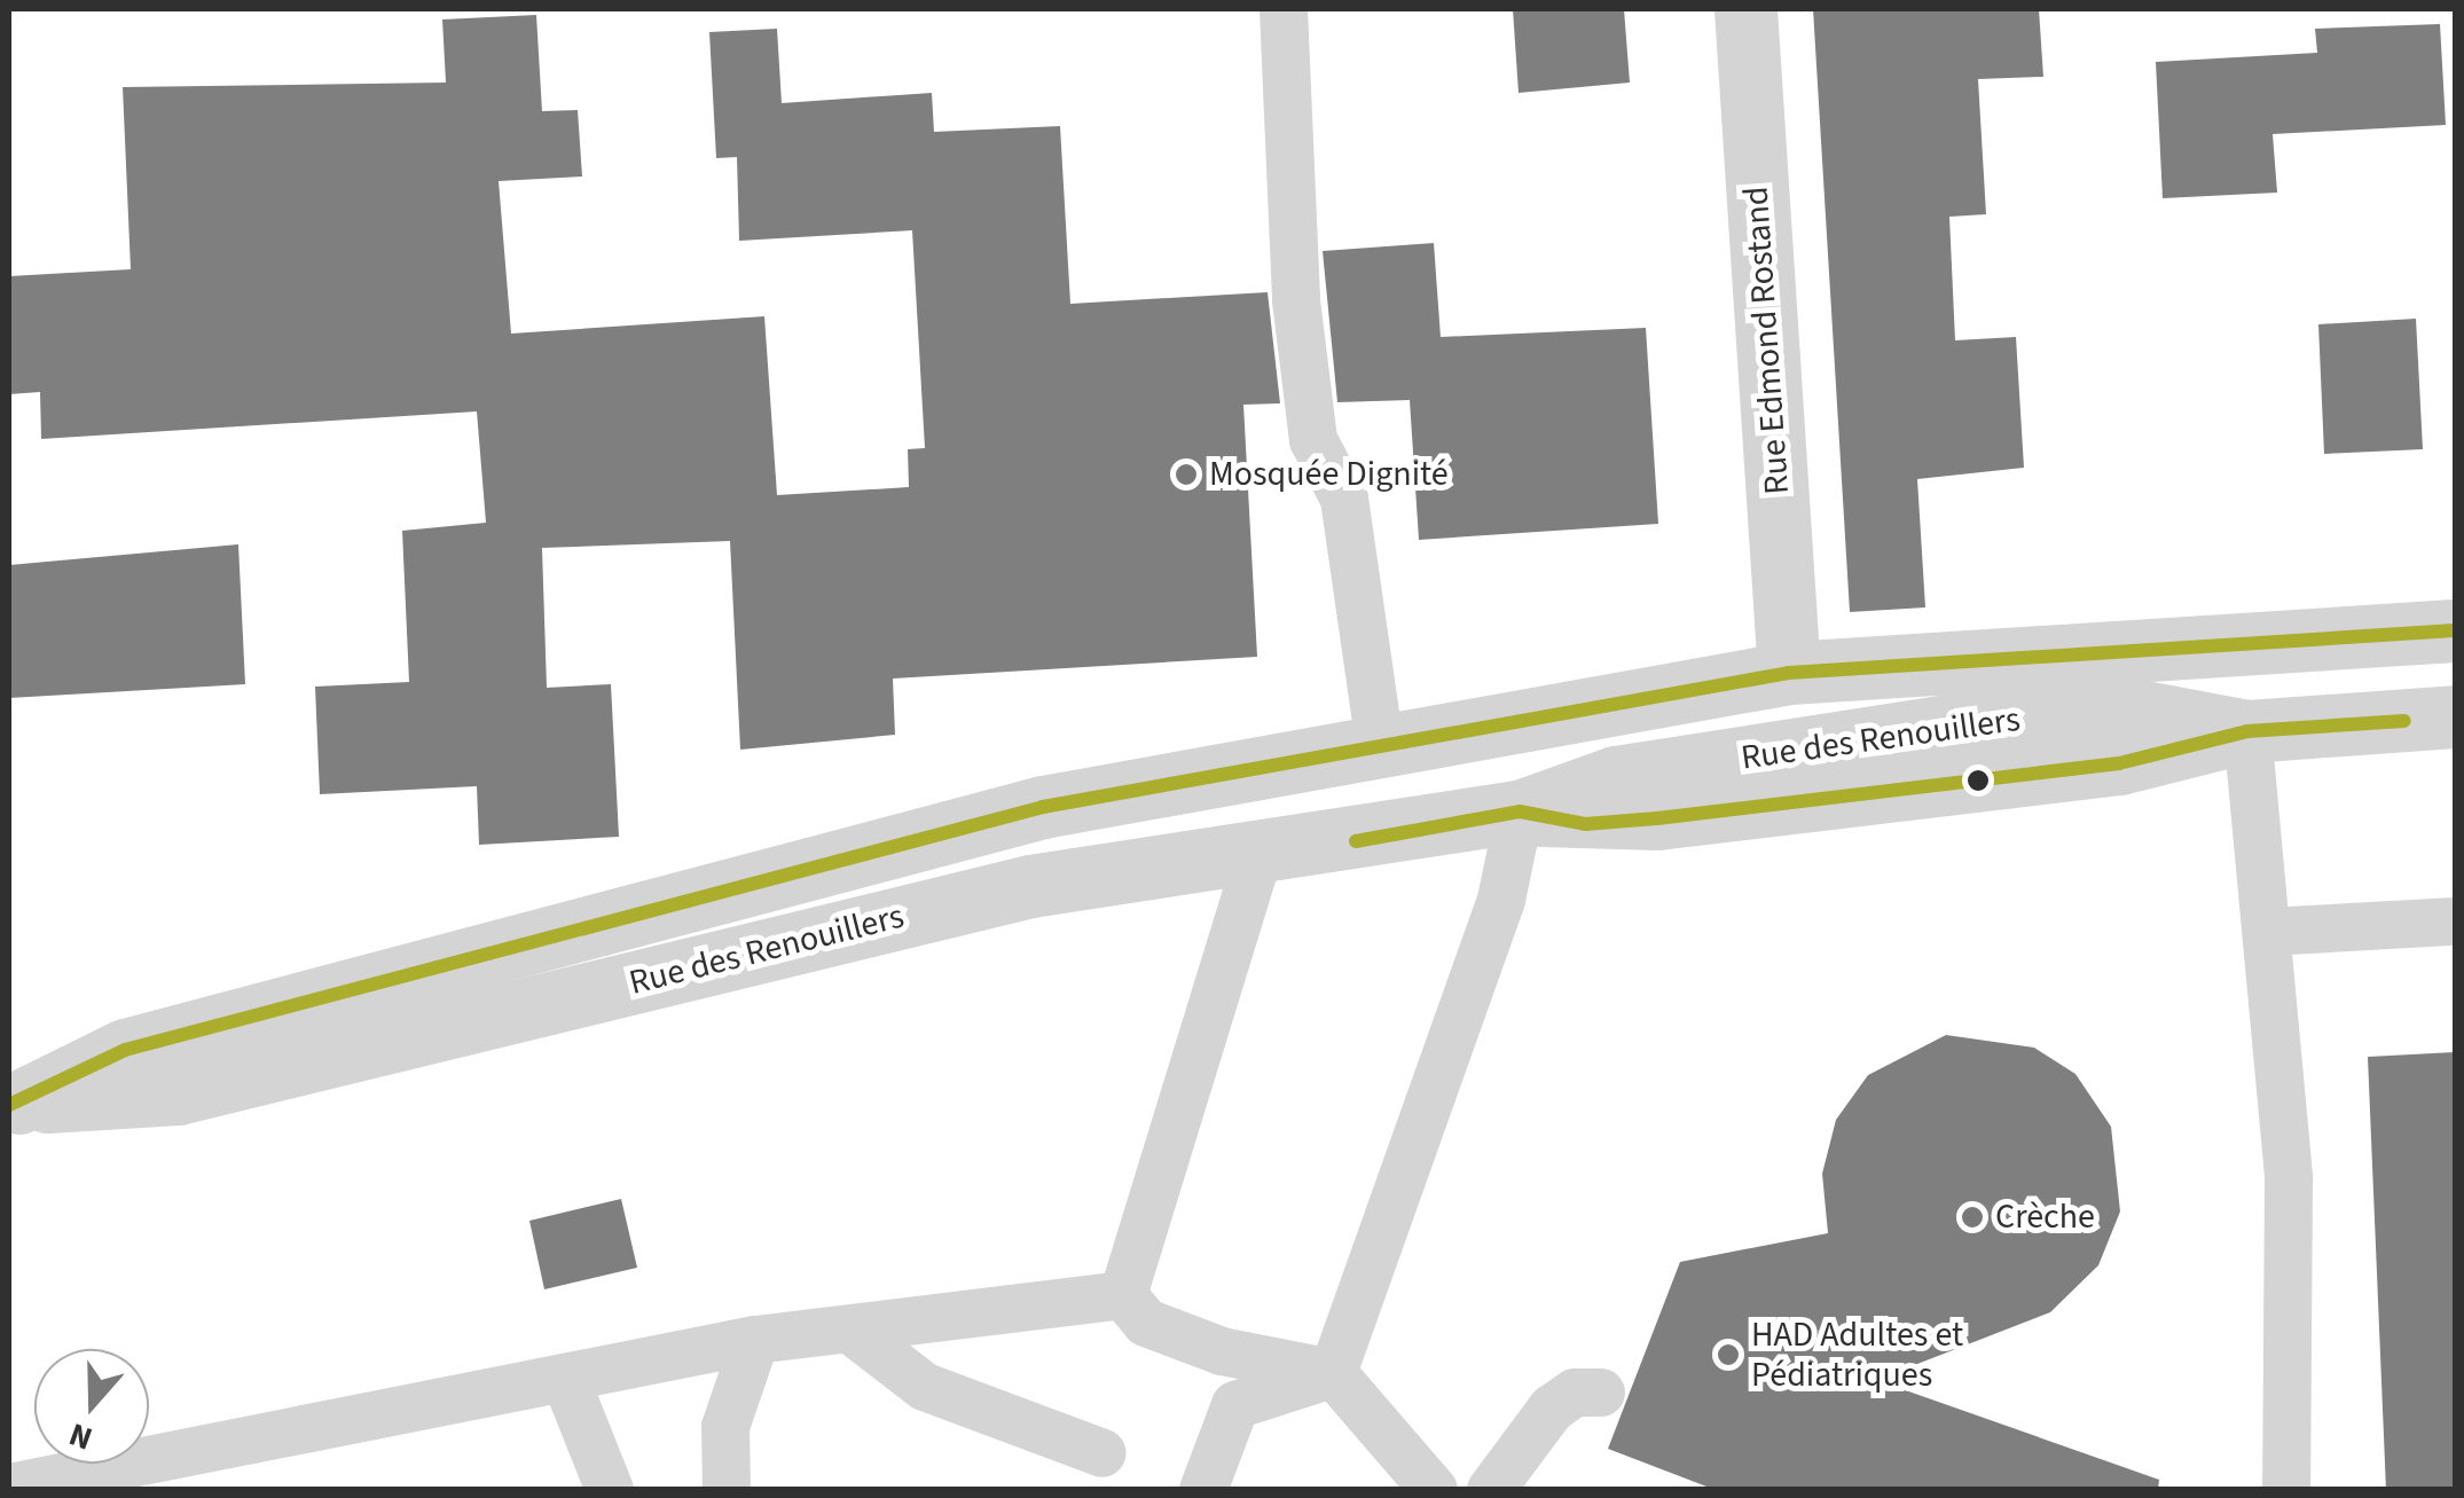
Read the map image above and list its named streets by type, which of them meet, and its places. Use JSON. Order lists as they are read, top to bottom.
{
  "streets": {
    "street": ["Rue Edmond Rostand", "Rue des Renouillers"]
  },
  "crossings": [
    ["Rue Edmond Rostand", "Rue des Renouillers"]
  ],
  "places": ["Mosquée Dignité", "Crèche", "HAD Adultes et Pédiatriques"],
  "north": "bottom"
}
